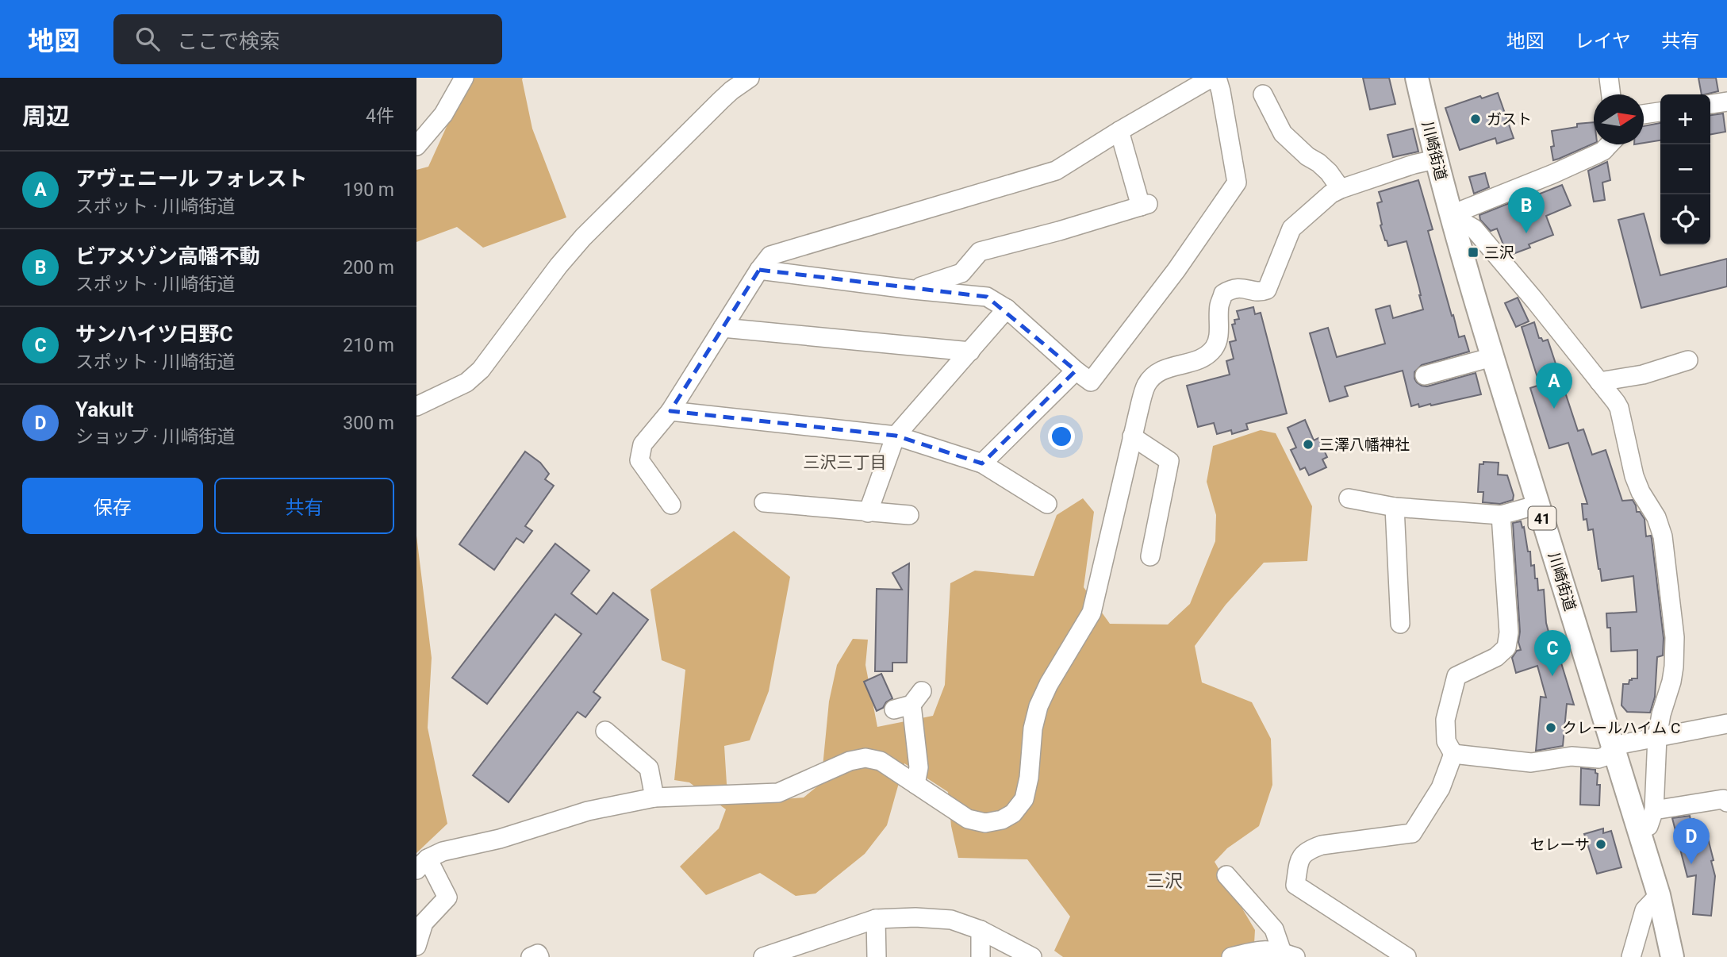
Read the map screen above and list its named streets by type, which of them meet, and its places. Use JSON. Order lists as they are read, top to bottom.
{
  "streets": {
    "main road": ["川崎街道", "41"]
  },
  "districts": ["三沢三丁目", "三沢"],
  "places": {
    "other": [
      "ガスト",
      "三澤八幡神社",
      "クレールハイム C",
      "セレーサ"
    ],
    "transit": ["三沢"]
  },
  "north": "right",
  "page": {
    "header": "地図",
    "search": "ここで検索",
    "nav": ["地図", "レイヤ", "共有"],
    "heading": ["周辺", "4件"],
    "map_buttons": ["+", "−"],
    "list": [
      {
        "mark": "A",
        "name": "アヴェニール フォレスト",
        "note": "スポット · 川崎街道",
        "value": "190 m"
      },
      {
        "mark": "B",
        "name": "ビアメゾン高幡不動",
        "note": "スポット · 川崎街道",
        "value": "200 m"
      },
      {
        "mark": "C",
        "name": "サンハイツ日野C",
        "note": "スポット · 川崎街道",
        "value": "210 m"
      },
      {
        "mark": "D",
        "name": "Yakult",
        "note": "ショップ · 川崎街道",
        "value": "300 m"
      }
    ],
    "pins": [
      "B",
      "A",
      "C",
      "D"
    ],
    "buttons": ["保存", "共有"]
  }
}
